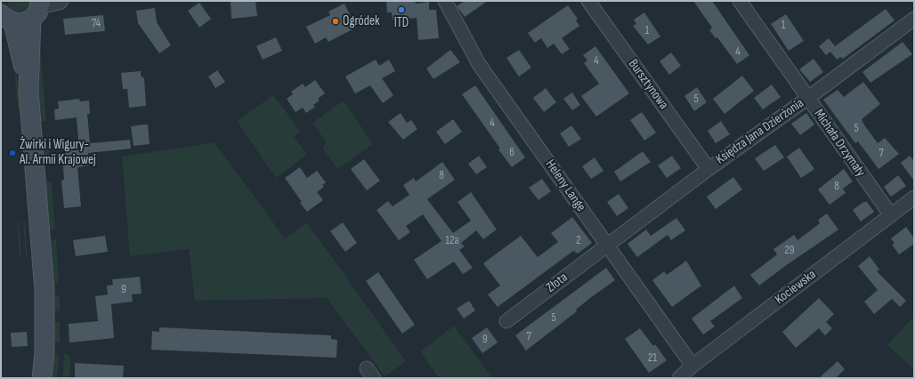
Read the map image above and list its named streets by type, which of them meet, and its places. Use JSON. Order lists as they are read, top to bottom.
{
  "streets": {
    "street": [
      "Bursztynowa",
      "Księdza Jana Dzierżonia",
      "Michała Drzymały",
      "Heleny Lange",
      "Złota",
      "Kociewska"
    ]
  },
  "crossings": [
    ["Bursztynowa", "Księdza Jana Dzierżonia"],
    ["Księdza Jana Dzierżonia", "Michała Drzymały"],
    ["Księdza Jana Dzierżonia", "Heleny Lange"],
    ["Księdza Jana Dzierżonia", "Złota"],
    ["Michała Drzymały", "Kociewska"],
    ["Heleny Lange", "Złota"],
    ["Heleny Lange", "Kociewska"]
  ],
  "places": ["ITD", "Ogródek", "Żwirki i Wigury- Al. Armii Krajowej"],
  "house_numbers": [
    "74",
    "1",
    "1",
    "4",
    "4",
    "5",
    "4",
    "5",
    "6",
    "7",
    "8",
    "8",
    "12a",
    "2",
    "29",
    "9",
    "5",
    "7",
    "9",
    "21"
  ]
}
